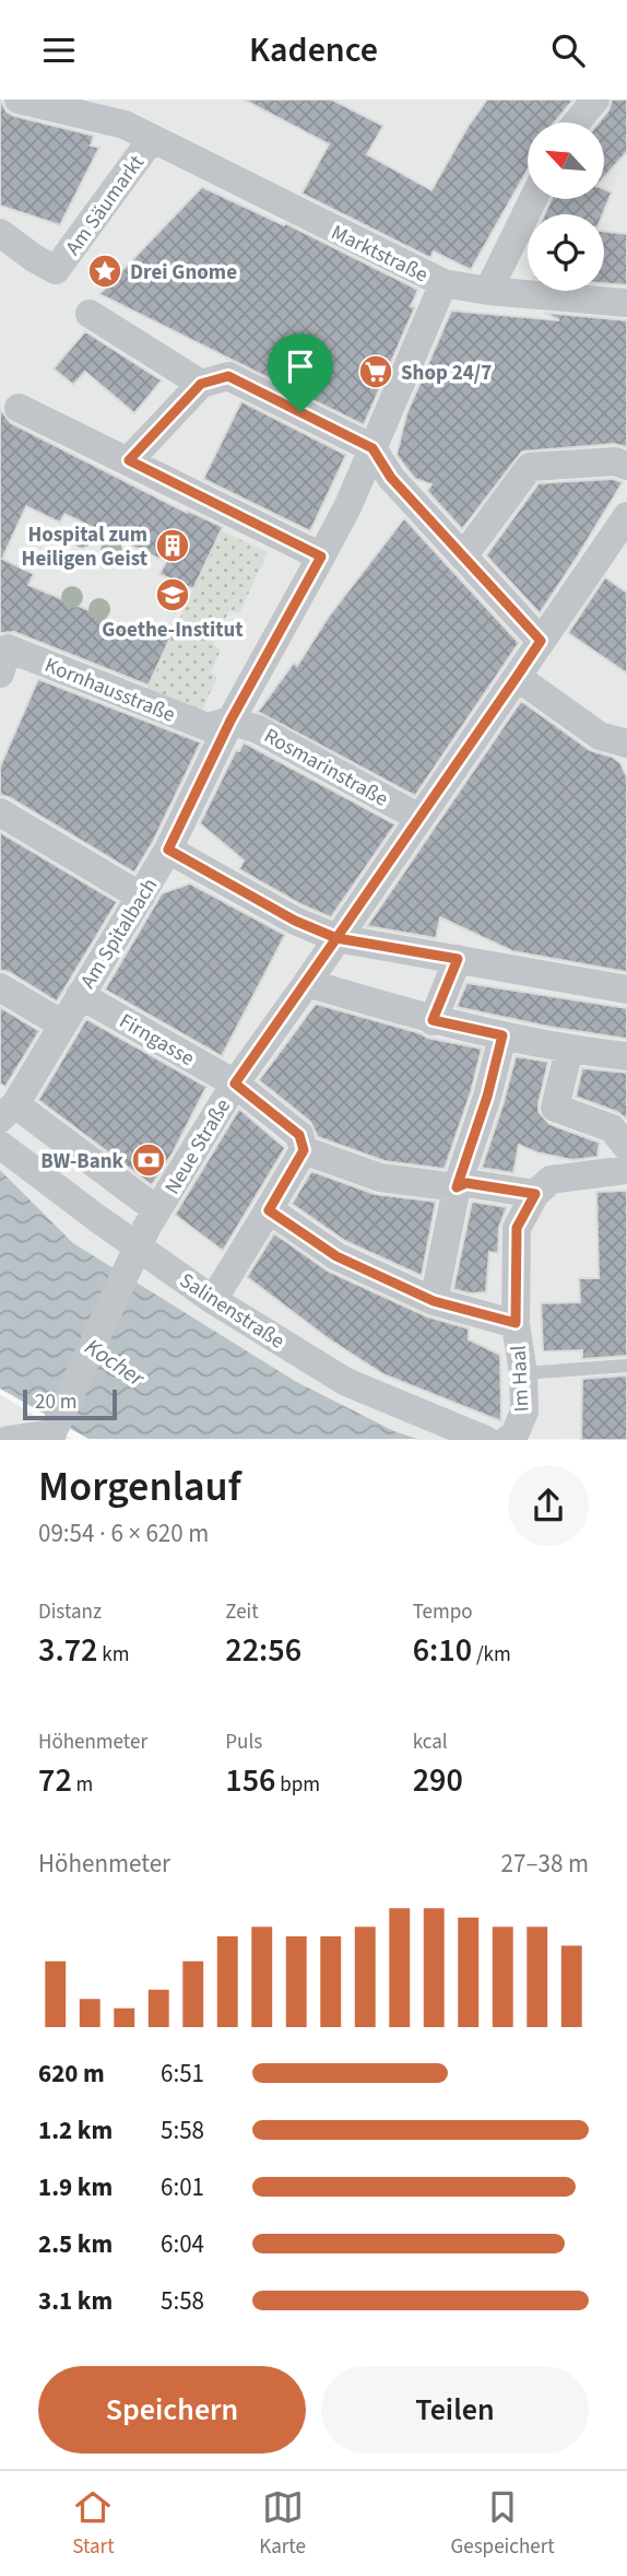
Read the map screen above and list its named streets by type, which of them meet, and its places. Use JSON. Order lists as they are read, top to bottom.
{
  "streets": {
    "street": [
      "Am Säumarkt",
      "Marktstraße",
      "Kornhausstraße",
      "Rosmarinstraße",
      "Am Spitalbach",
      "Firngasse",
      "Neue Straße",
      "Salinenstraße",
      "Im Haal"
    ]
  },
  "crossings": [
    ["Am Säumarkt", "Marktstraße"],
    ["Marktstraße", "Am Spitalbach"],
    ["Kornhausstraße", "Rosmarinstraße"],
    ["Kornhausstraße", "Am Spitalbach"],
    ["Rosmarinstraße", "Am Spitalbach"],
    ["Rosmarinstraße", "Neue Straße"],
    ["Am Spitalbach", "Firngasse"],
    ["Am Spitalbach", "Neue Straße"],
    ["Firngasse", "Neue Straße"]
  ],
  "water": ["Kocher"],
  "places": {
    "place": ["Drei Gnome"],
    "supermarket": ["Shop 24/7"],
    "building": ["Hospital zum Heiligen Geist"],
    "school or university": ["Goethe-Institut"],
    "bank": ["BW-Bank"]
  },
  "scale_bar": "20 m",
  "north": "top left",
  "page": {
    "header": "Kadence",
    "scale": "20 m",
    "heading": ["Morgenlauf", "09:54 · 6 × 620 m"],
    "stats": [
      ["Distanz", "3.72 km"],
      ["Zeit", "22:56"],
      ["Tempo", "6:10 /km"],
      ["Höhenmeter", "72 m"],
      ["Puls", "156 bpm"],
      ["kcal", "290"]
    ],
    "chart": ["Höhenmeter", "27–38 m"],
    "list": [
      {
        "name": "620 m",
        "note": "6:51"
      },
      {
        "name": "1.2 km",
        "note": "5:58"
      },
      {
        "name": "1.9 km",
        "note": "6:01"
      },
      {
        "name": "2.5 km",
        "note": "6:04"
      },
      {
        "name": "3.1 km",
        "note": "5:58"
      }
    ],
    "buttons": ["Speichern", "Teilen"],
    "tabs": ["Start", "Karte", "Gespeichert"]
  }
}
